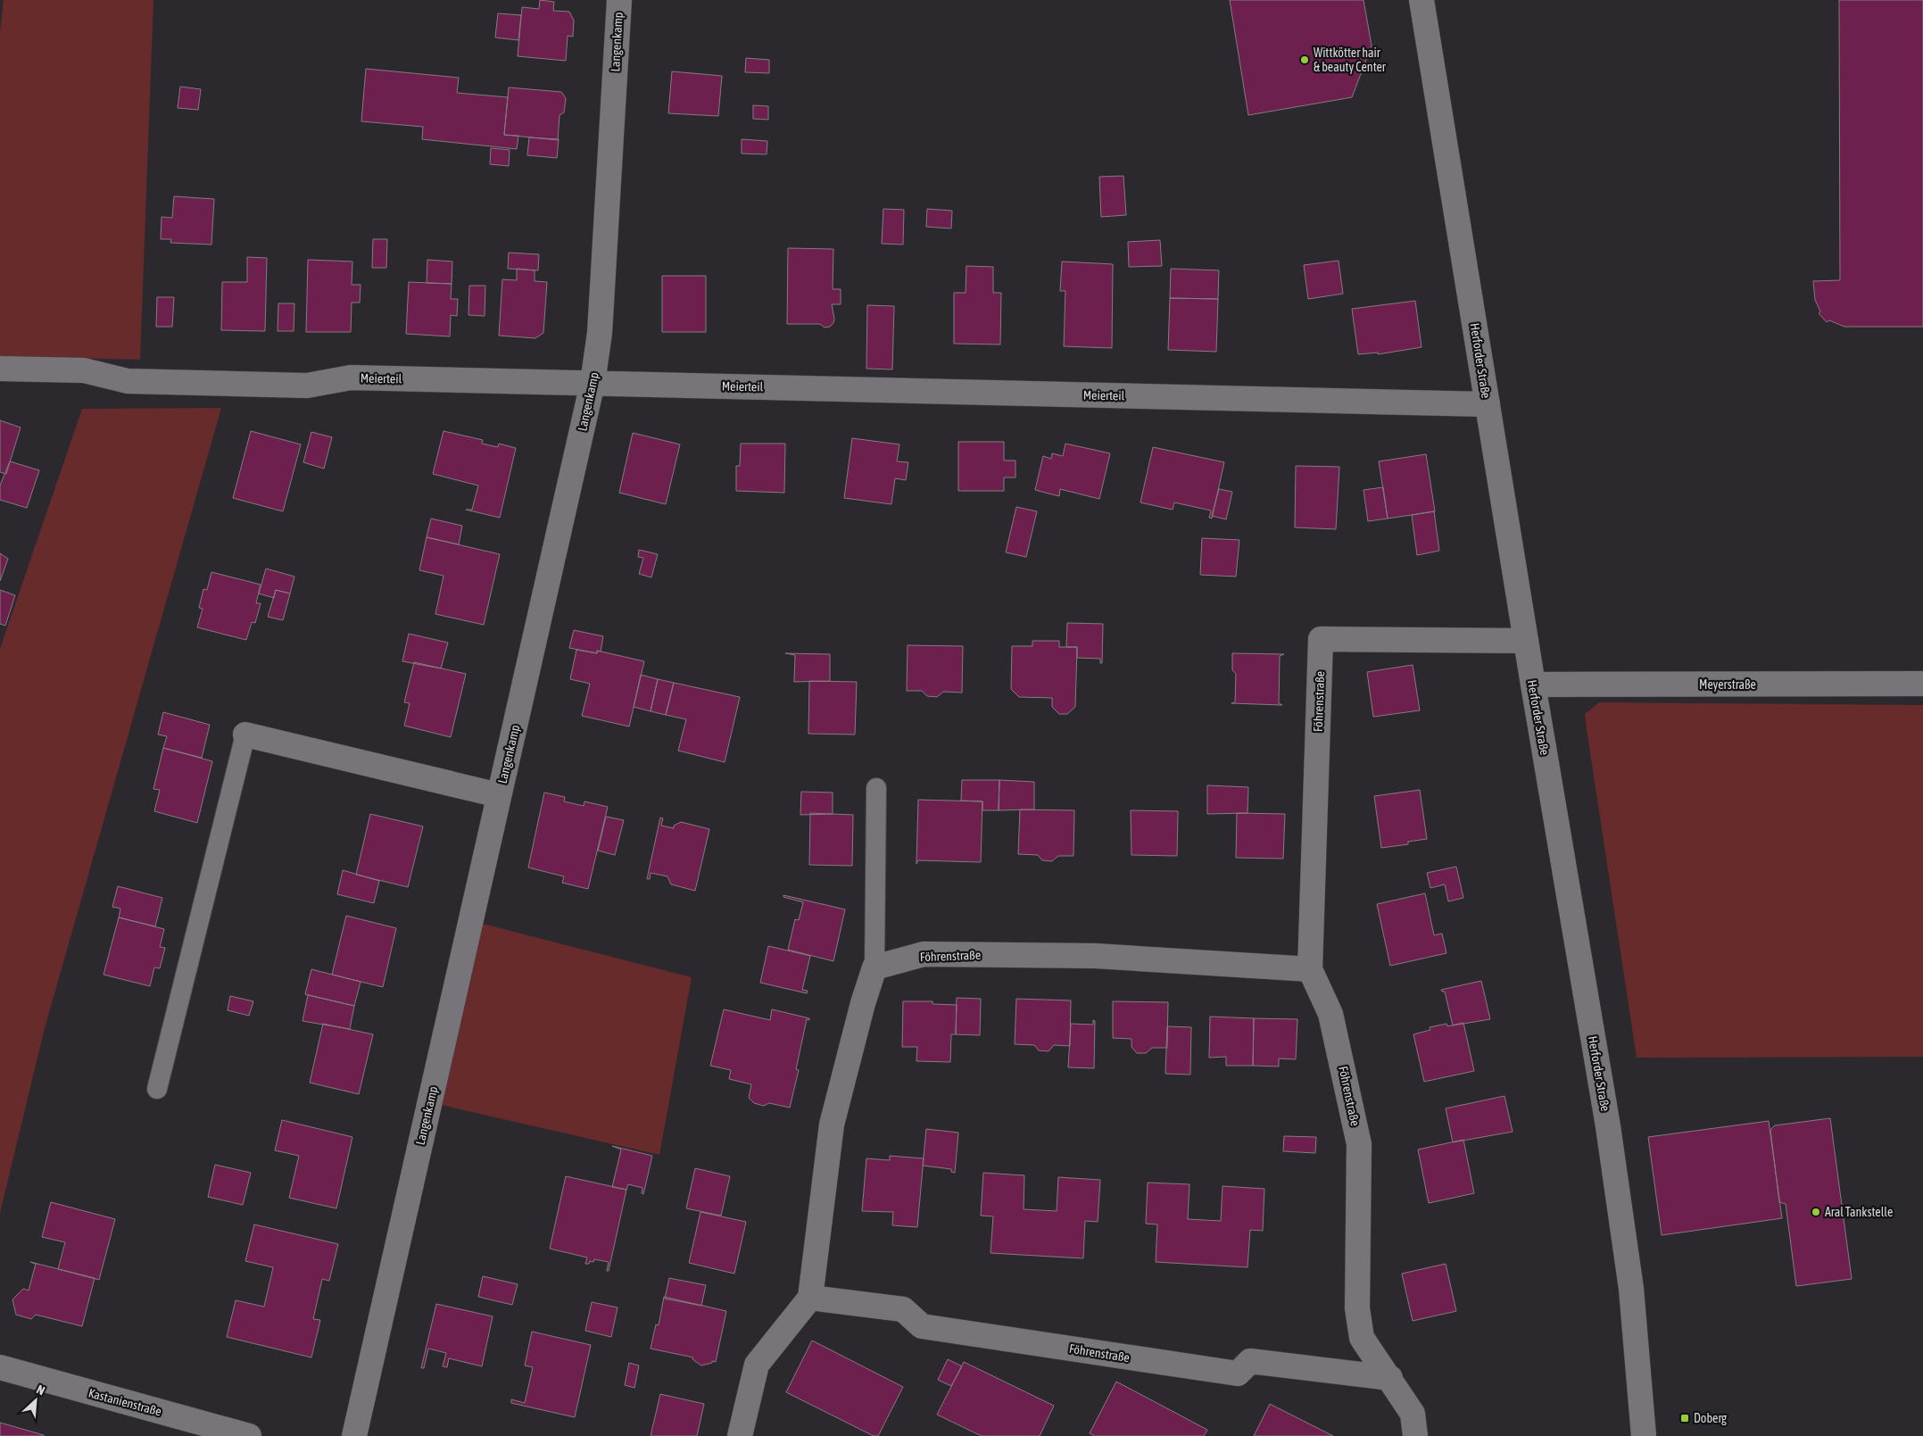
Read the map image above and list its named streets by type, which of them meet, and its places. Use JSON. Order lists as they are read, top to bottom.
{
  "streets": {
    "street": [
      "Langenkamp",
      "Herforder Straße",
      "Meierteil",
      "Meyerstraße",
      "Föhrenstraße",
      "Kastanienstraße"
    ]
  },
  "crossings": [
    ["Langenkamp", "Meierteil"],
    ["Herforder Straße", "Meierteil"],
    ["Herforder Straße", "Meyerstraße"],
    ["Herforder Straße", "Föhrenstraße"]
  ],
  "places": {
    "other": ["Wittkötter hair & beauty Center", "Aral Tankstelle"],
    "transit": ["Doberg"]
  },
  "north": "top right"
}
